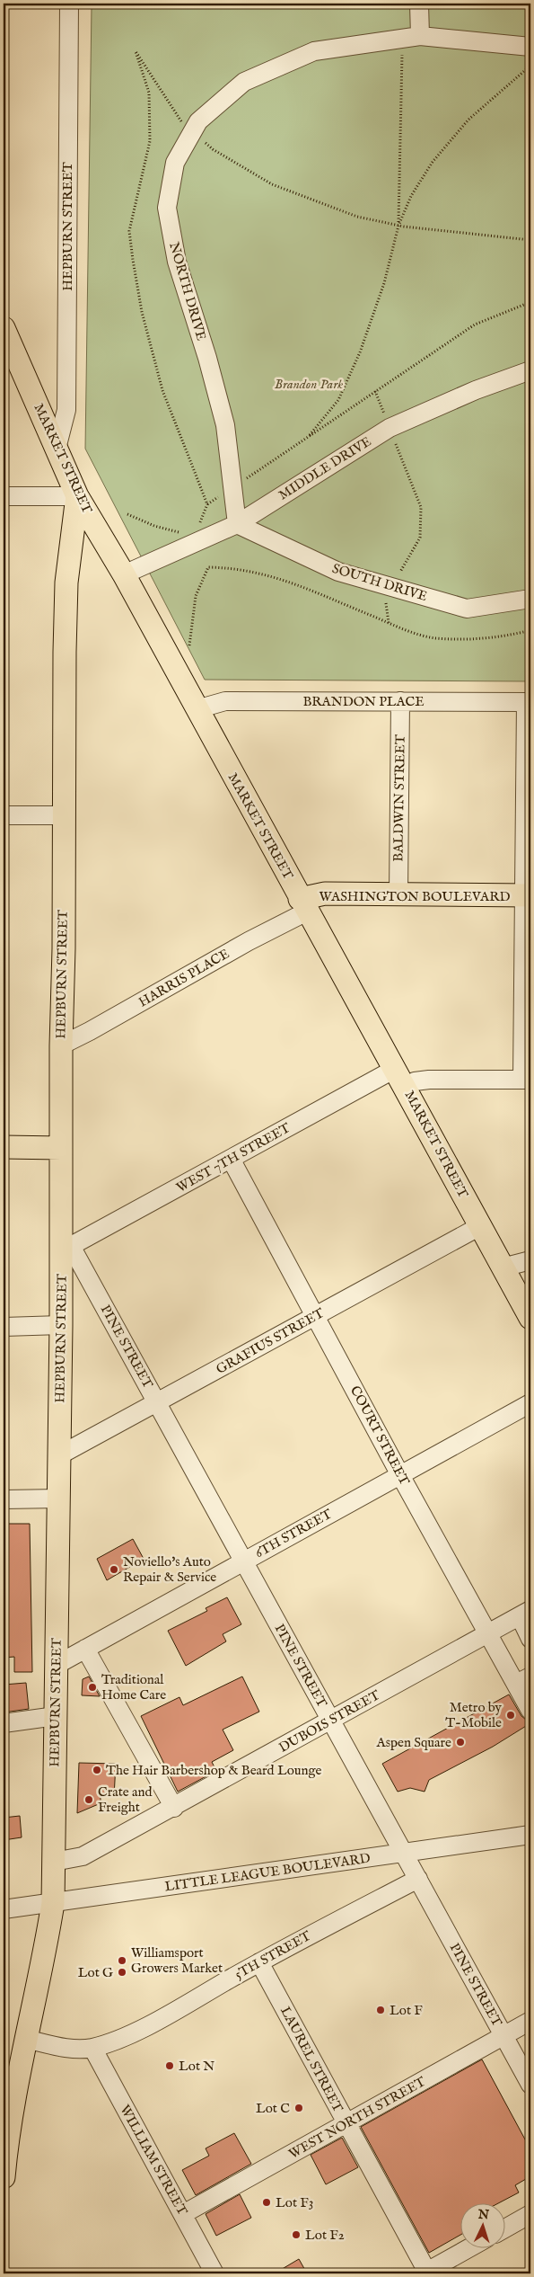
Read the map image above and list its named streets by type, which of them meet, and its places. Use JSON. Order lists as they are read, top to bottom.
{
  "streets": {
    "main road": ["HEPBURN STREET", "MARKET STREET", "WASHINGTON BOULEVARD"],
    "street": [
      "NORTH DRIVE",
      "MIDDLE DRIVE",
      "SOUTH DRIVE",
      "BRANDON PLACE",
      "BALDWIN STREET",
      "HARRIS PLACE",
      "WEST 7TH STREET",
      "GRAFIUS STREET",
      "PINE STREET",
      "COURT STREET",
      "6TH STREET",
      "DUBOIS STREET",
      "LITTLE LEAGUE BOULEVARD",
      "5TH STREET",
      "LAUREL STREET",
      "WEST NORTH STREET",
      "WILLIAM STREET"
    ]
  },
  "crossings": [
    ["HEPBURN STREET", "MARKET STREET"],
    ["HEPBURN STREET", "HARRIS PLACE"],
    ["HEPBURN STREET", "WEST 7TH STREET"],
    ["HEPBURN STREET", "GRAFIUS STREET"],
    ["HEPBURN STREET", "PINE STREET"],
    ["HEPBURN STREET", "6TH STREET"],
    ["HEPBURN STREET", "DUBOIS STREET"],
    ["HEPBURN STREET", "LITTLE LEAGUE BOULEVARD"],
    ["HEPBURN STREET", "5TH STREET"],
    ["NORTH DRIVE", "MIDDLE DRIVE"],
    ["NORTH DRIVE", "SOUTH DRIVE"],
    ["MARKET STREET", "MIDDLE DRIVE"],
    ["MARKET STREET", "BRANDON PLACE"],
    ["MARKET STREET", "WASHINGTON BOULEVARD"],
    ["MARKET STREET", "HARRIS PLACE"],
    ["MARKET STREET", "WEST 7TH STREET"],
    ["MARKET STREET", "GRAFIUS STREET"],
    ["MIDDLE DRIVE", "SOUTH DRIVE"],
    ["BRANDON PLACE", "BALDWIN STREET"],
    ["BALDWIN STREET", "WASHINGTON BOULEVARD"],
    ["WASHINGTON BOULEVARD", "HARRIS PLACE"],
    ["WEST 7TH STREET", "PINE STREET"],
    ["WEST 7TH STREET", "COURT STREET"],
    ["GRAFIUS STREET", "PINE STREET"],
    ["GRAFIUS STREET", "COURT STREET"],
    ["PINE STREET", "6TH STREET"],
    ["PINE STREET", "DUBOIS STREET"],
    ["PINE STREET", "LITTLE LEAGUE BOULEVARD"],
    ["PINE STREET", "5TH STREET"],
    ["PINE STREET", "WEST NORTH STREET"],
    ["COURT STREET", "6TH STREET"],
    ["COURT STREET", "DUBOIS STREET"],
    ["5TH STREET", "LAUREL STREET"],
    ["5TH STREET", "WILLIAM STREET"],
    ["LAUREL STREET", "WEST NORTH STREET"],
    ["WEST NORTH STREET", "WILLIAM STREET"]
  ],
  "parks": ["Brandon Park"],
  "places": [
    "Noviello's Auto Repair & Service",
    "Traditional Home Care",
    "Metro by T-Mobile",
    "Aspen Square",
    "The Hair Barbershop & Beard Lounge",
    "Crate and Freight",
    "Williamsport Growers Market",
    "Lot G",
    "Lot F",
    "Lot N",
    "Lot C",
    "Lot F3",
    "Lot F2"
  ],
  "north": "top"
}
